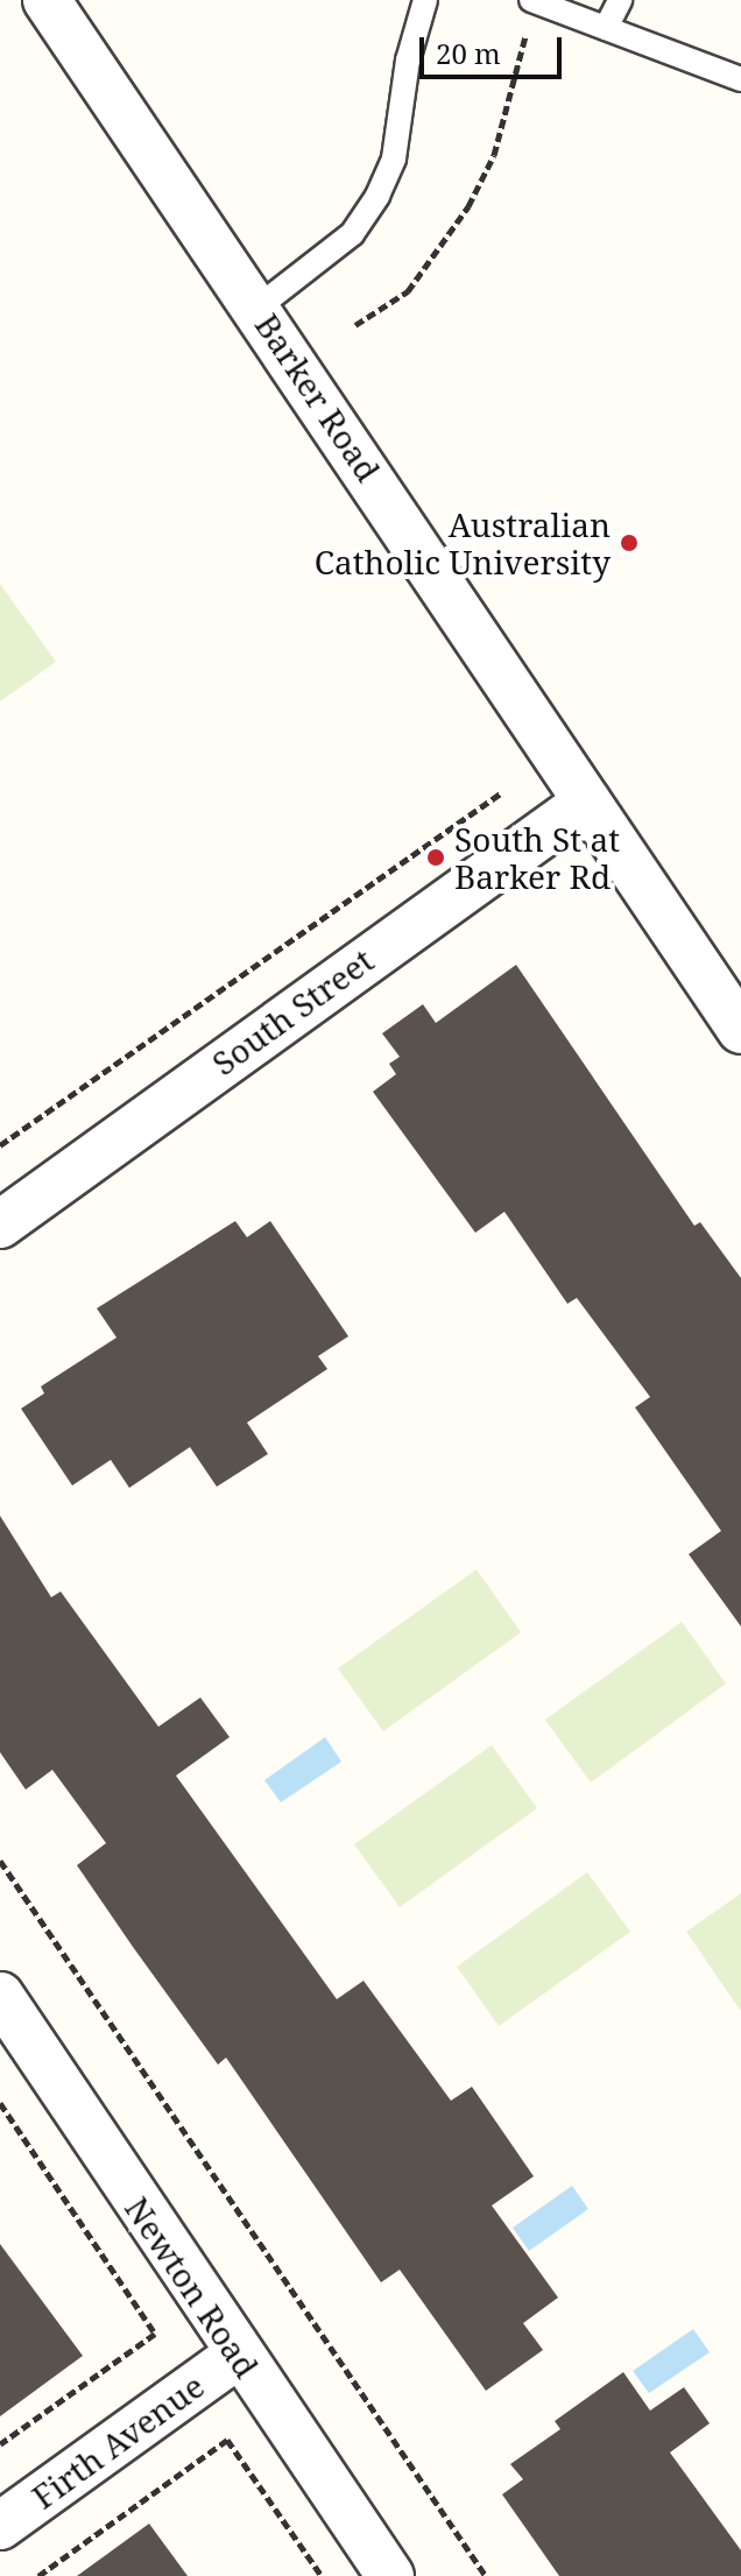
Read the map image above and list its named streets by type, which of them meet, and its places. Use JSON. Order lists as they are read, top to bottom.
{
  "streets": {
    "street": [
      "Barker Road",
      "South Street",
      "Newton Road",
      "Firth Avenue"
    ]
  },
  "crossings": [
    ["Barker Road", "South Street"],
    ["Newton Road", "Firth Avenue"]
  ],
  "places": ["Australian Catholic University", "South St at Barker Rd"],
  "scale_bar": "20 m"
}
